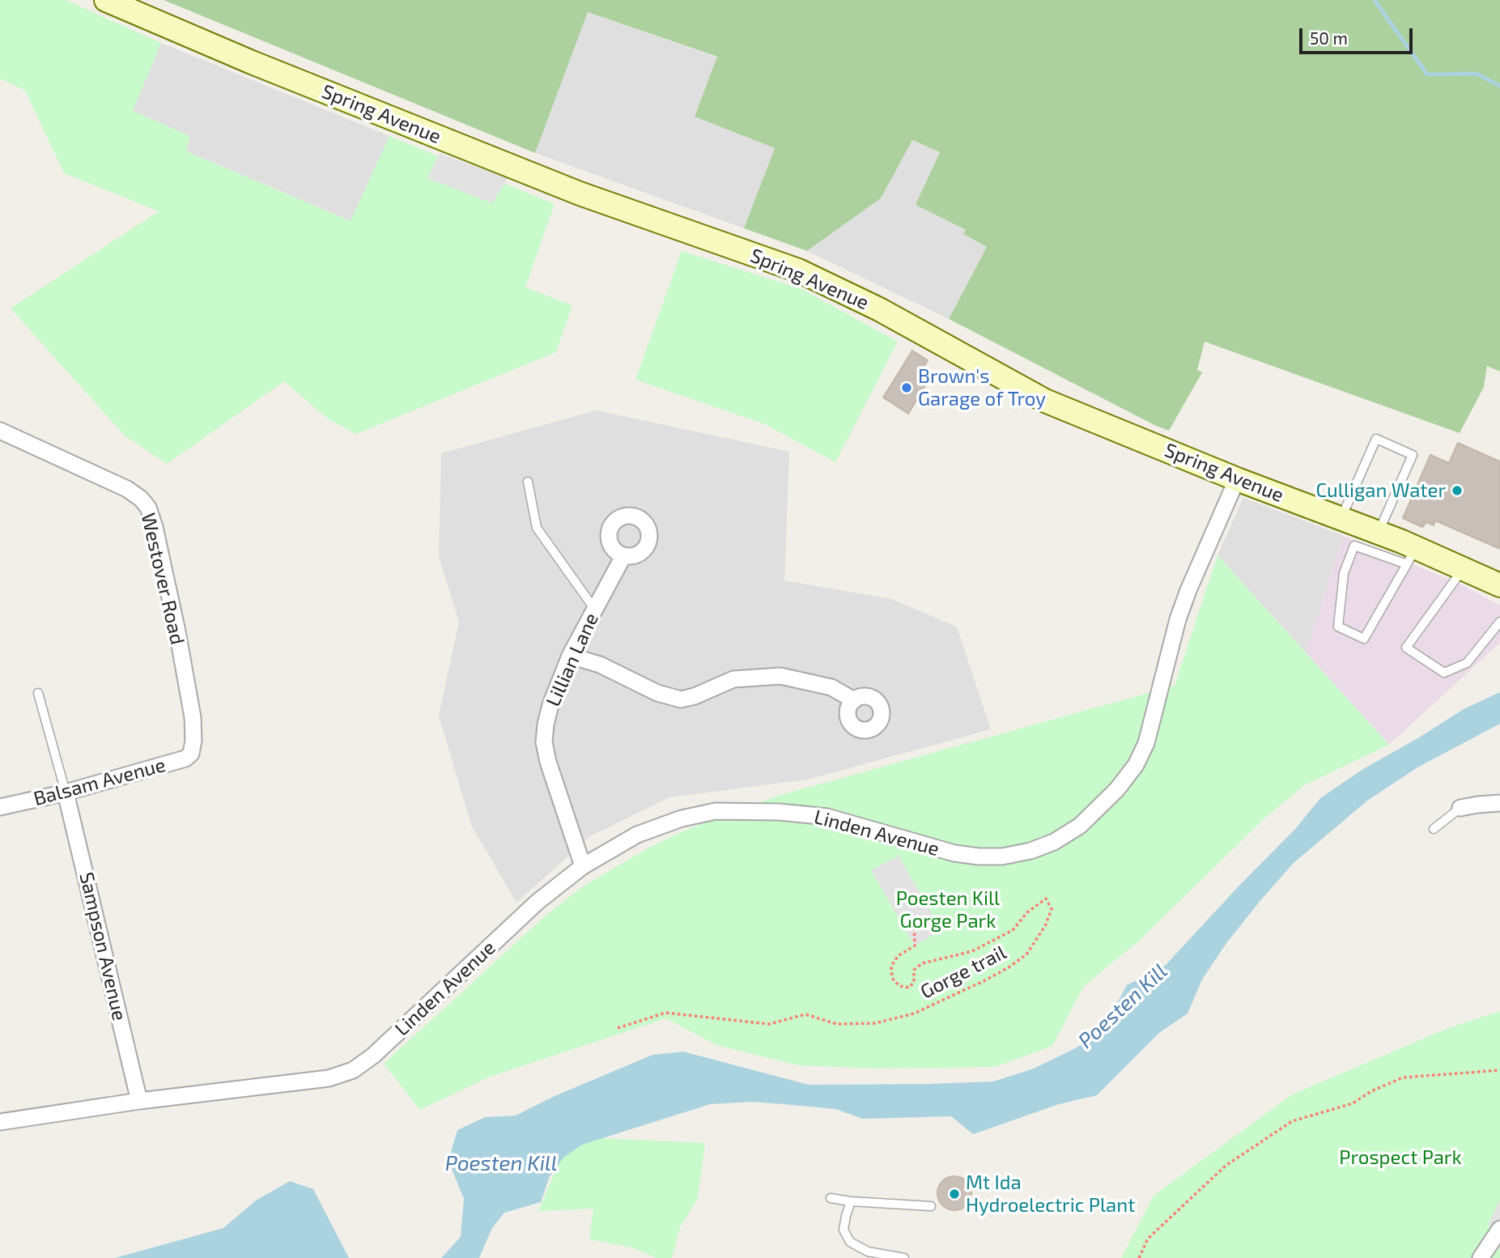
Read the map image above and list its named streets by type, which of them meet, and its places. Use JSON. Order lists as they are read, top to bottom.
{
  "streets": {
    "street": [
      "Spring Avenue",
      "Westover Road",
      "Lillian Lane",
      "Balsam Avenue",
      "Linden Avenue",
      "Sampson Avenue"
    ],
    "path": ["Gorge trail"]
  },
  "crossings": [
    ["Spring Avenue", "Linden Avenue"],
    ["Westover Road", "Balsam Avenue"],
    ["Lillian Lane", "Linden Avenue"],
    ["Balsam Avenue", "Sampson Avenue"],
    ["Linden Avenue", "Sampson Avenue"]
  ],
  "water": ["Poesten Kill"],
  "parks": ["Poesten Kill Gorge Park", "Prospect Park"],
  "places": ["Brown's Garage of Troy", "Culligan Water", "Mt Ida Hydroelectric Plant"],
  "scale_bar": "50 m"
}
